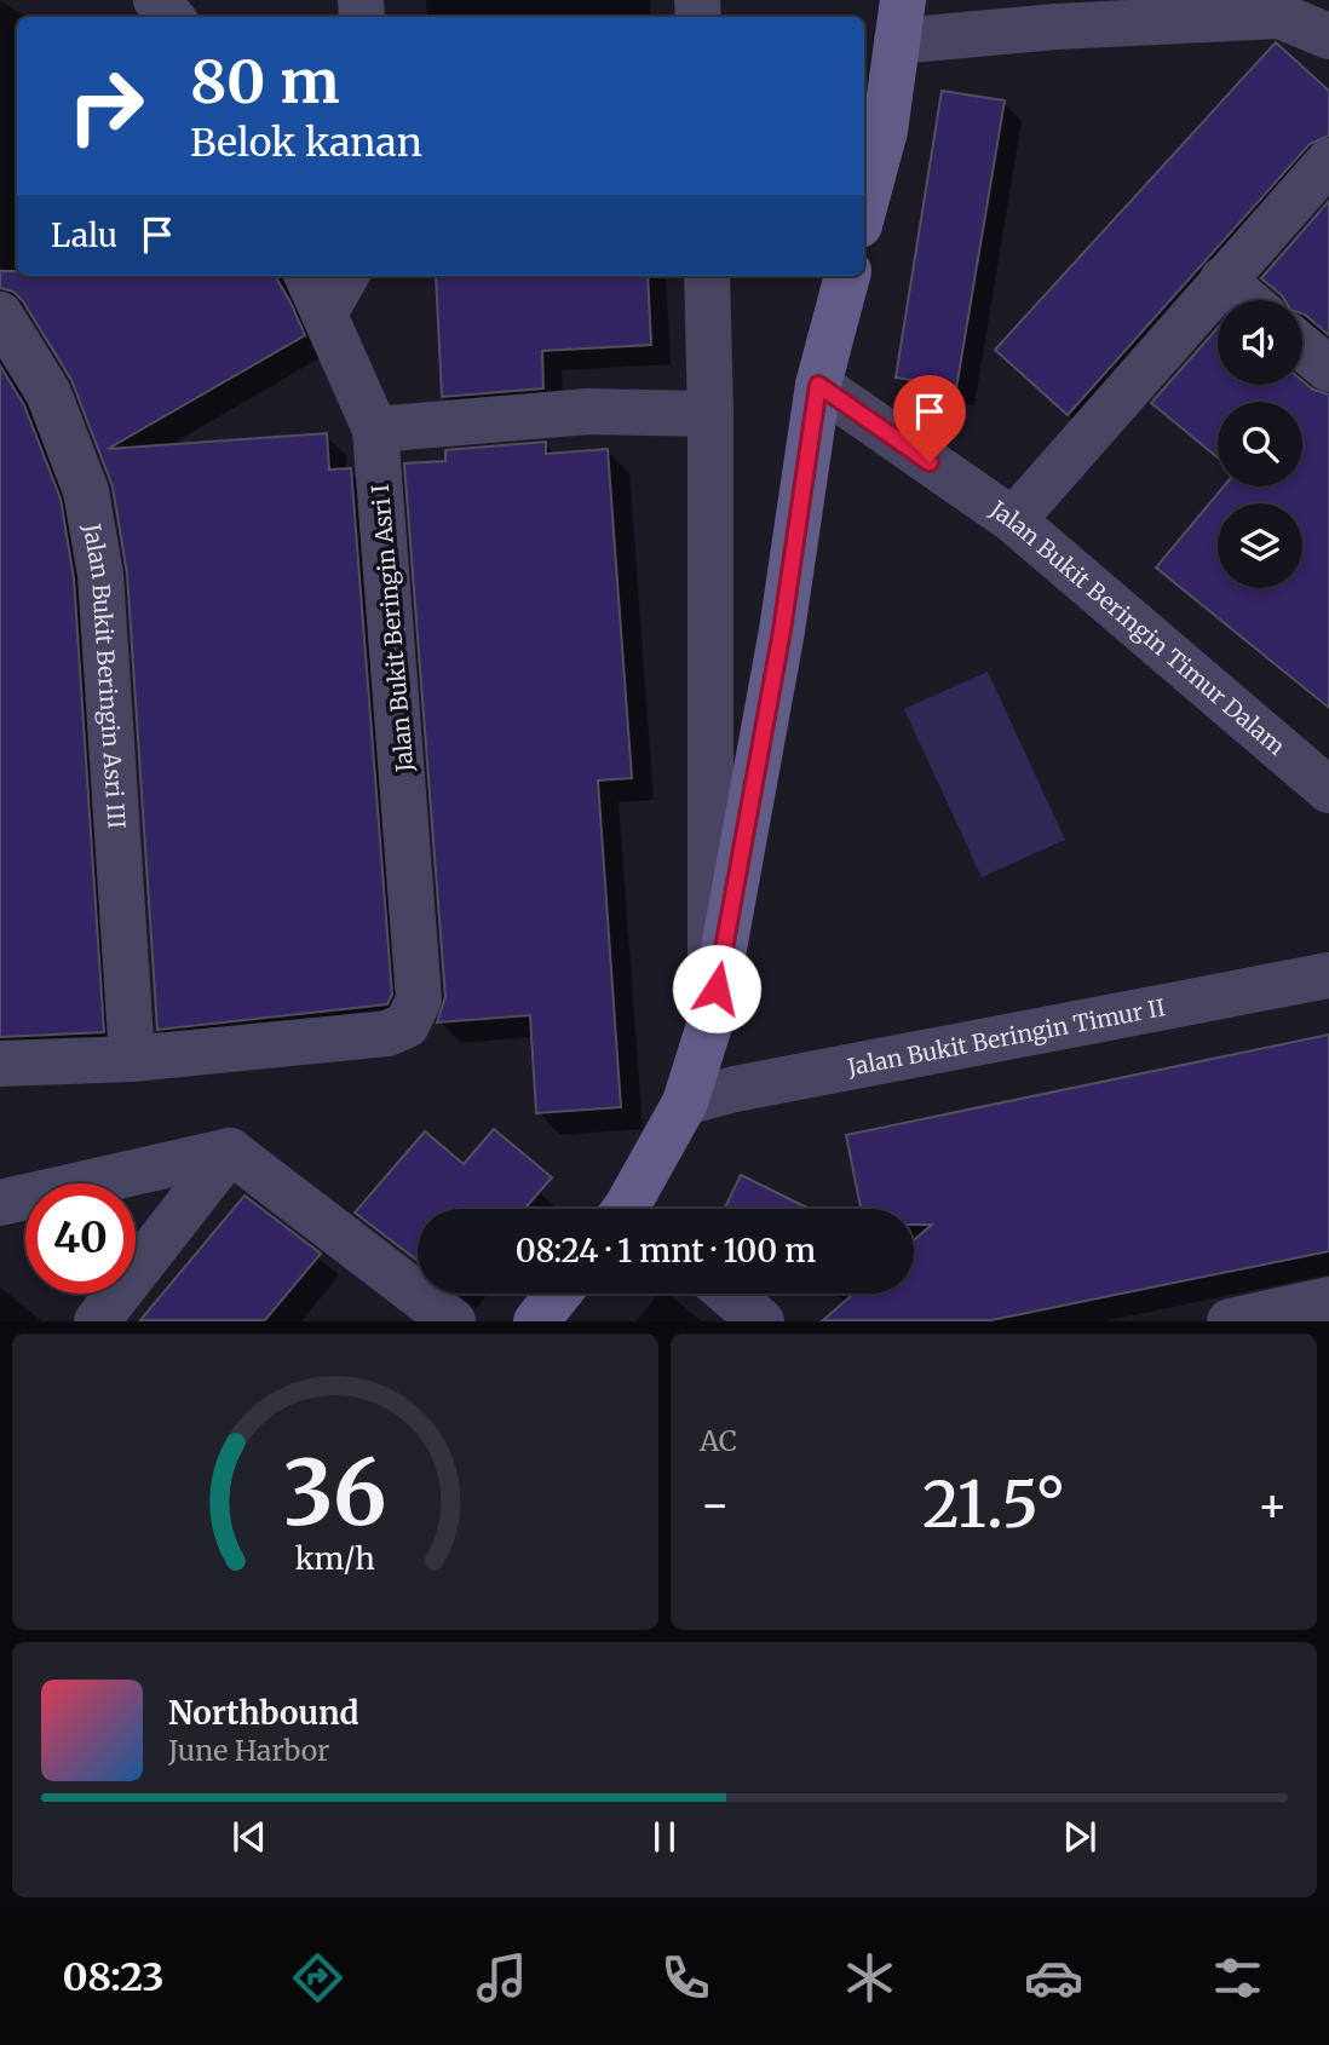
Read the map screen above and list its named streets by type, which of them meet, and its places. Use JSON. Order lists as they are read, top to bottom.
{
  "streets": {
    "street": [
      "Jalan Bukit Beringin Asri I",
      "Jalan Bukit Beringin Timur Dalam",
      "Jalan Bukit Beringin Asri III",
      "Jalan Bukit Beringin Timur II"
    ]
  },
  "crossings": [
    ["Jalan Bukit Beringin Asri I", "Jalan Bukit Beringin Asri III"]
  ],
  "page": {
    "turn": ["80 m", "Belok kanan"],
    "then": "Lalu",
    "limit": "40",
    "trip": "08:24 · 1 mnt · 100 m",
    "tile": "AC",
    "heat": ["−", "21.5°", "+"],
    "song": ["Northbound", "June Harbor"],
    "tabs": "08:23",
    "gauge": ["36", "km/h"]
  }
}
